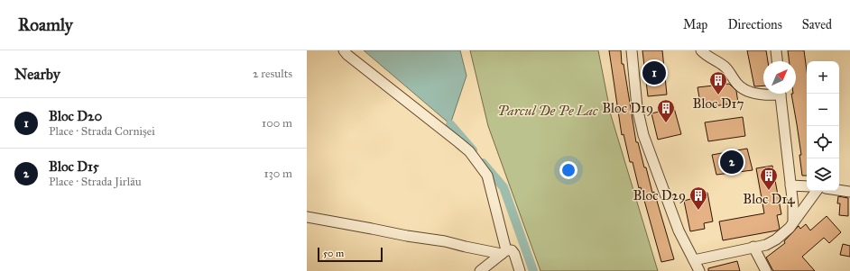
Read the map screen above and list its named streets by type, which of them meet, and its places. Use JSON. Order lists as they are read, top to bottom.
{
  "parks": ["Parcul De Pe Lac"],
  "places": {
    "building": [
      "Bloc D17",
      "Bloc D19",
      "Bloc D14",
      "Bloc D29"
    ]
  },
  "scale_bar": "50 m",
  "north": "top right",
  "page": {
    "header": "Roamly",
    "nav": ["Map", "Directions", "Saved"],
    "heading": ["Nearby", "2 results"],
    "pins": ["1", "2"],
    "map_buttons": ["+", "−"],
    "list": [
      {
        "mark": "1",
        "name": "Bloc D20",
        "note": "Place · Strada Cornișei",
        "value": "100 m"
      },
      {
        "mark": "2",
        "name": "Bloc D15",
        "note": "Place · Strada Jirlău",
        "value": "130 m"
      }
    ],
    "scale": "50 m"
  }
}
